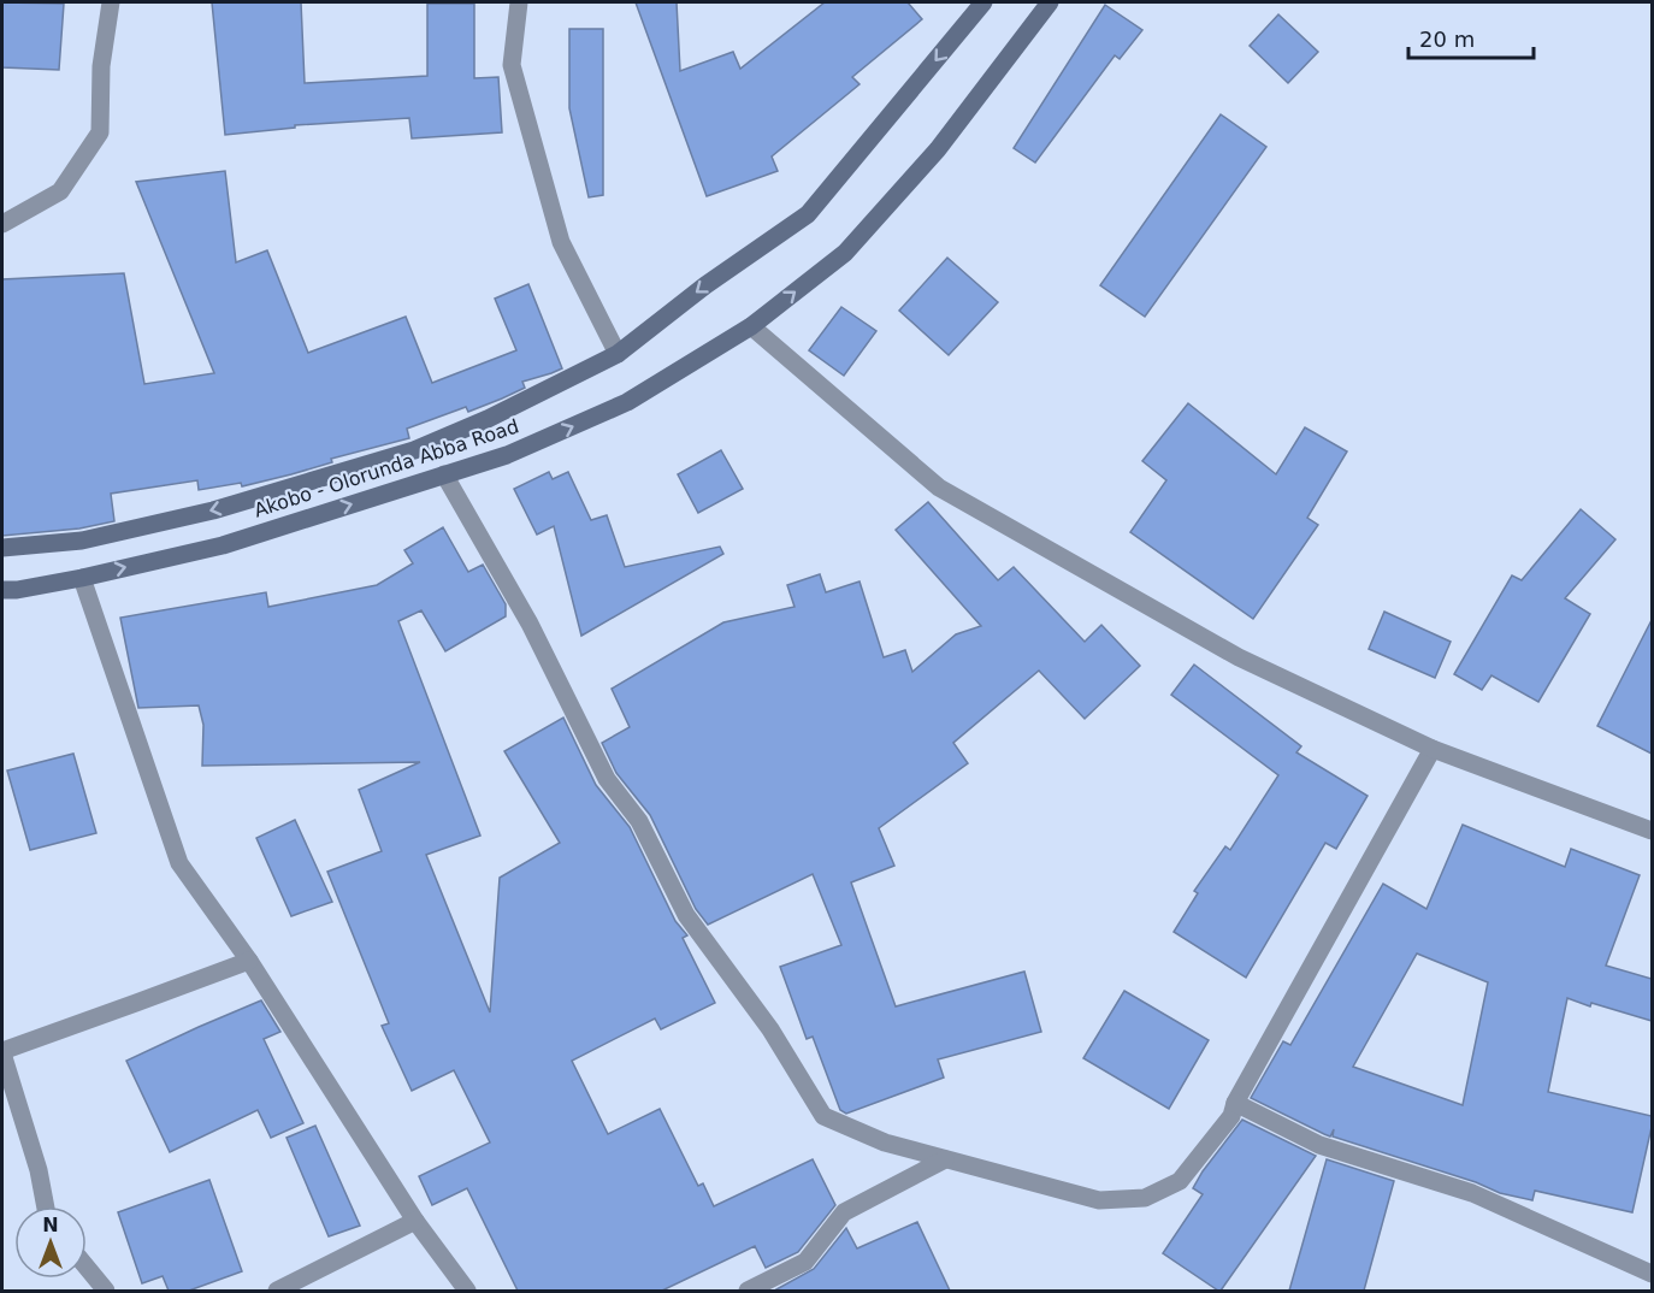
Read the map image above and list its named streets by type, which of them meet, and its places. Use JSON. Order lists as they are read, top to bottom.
{
  "streets": {
    "main road": ["Akobo - Olorunda Abba Road"]
  },
  "scale_bar": "20 m",
  "north": "top"
}
